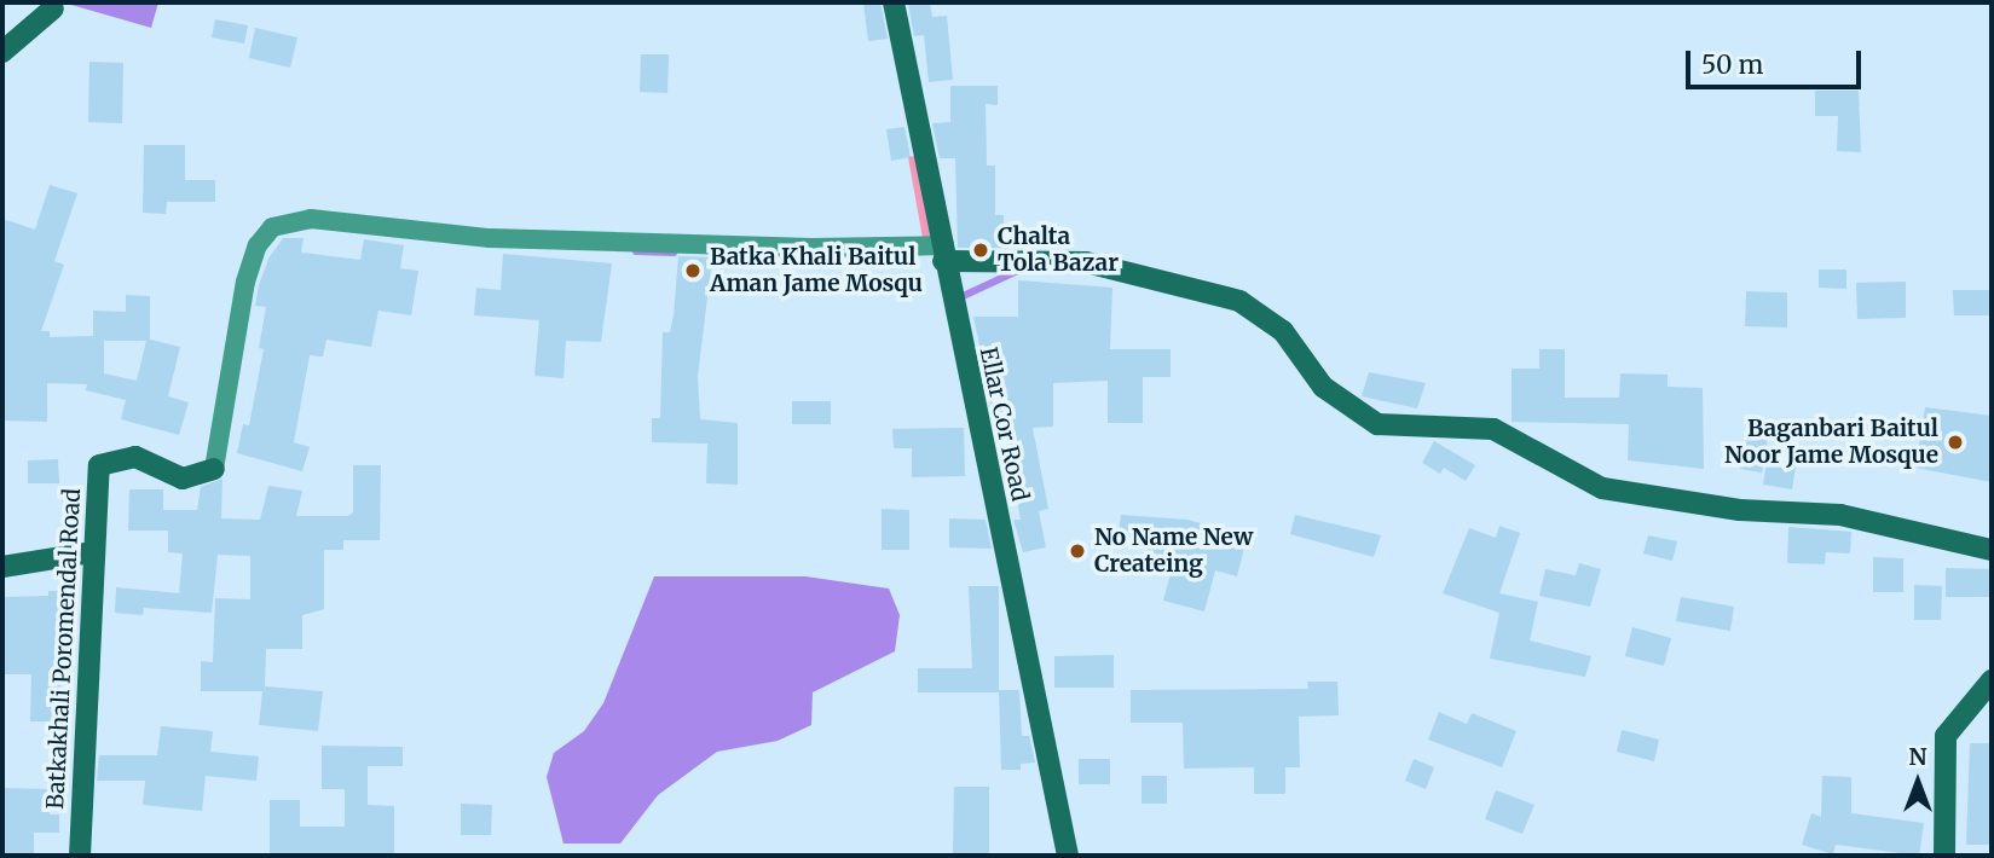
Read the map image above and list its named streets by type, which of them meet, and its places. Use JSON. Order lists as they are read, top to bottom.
{
  "streets": {
    "street": ["Ellar Cor Road", "Batkakhali Poromendal Road"]
  },
  "places": [
    "Chalta Tola Bazar",
    "Batka Khali Baitul Aman Jame Mosqu",
    "Baganbari Baitul Noor Jame Mosque",
    "No Name New Createing"
  ],
  "scale_bar": "50 m",
  "north": "top"
}
